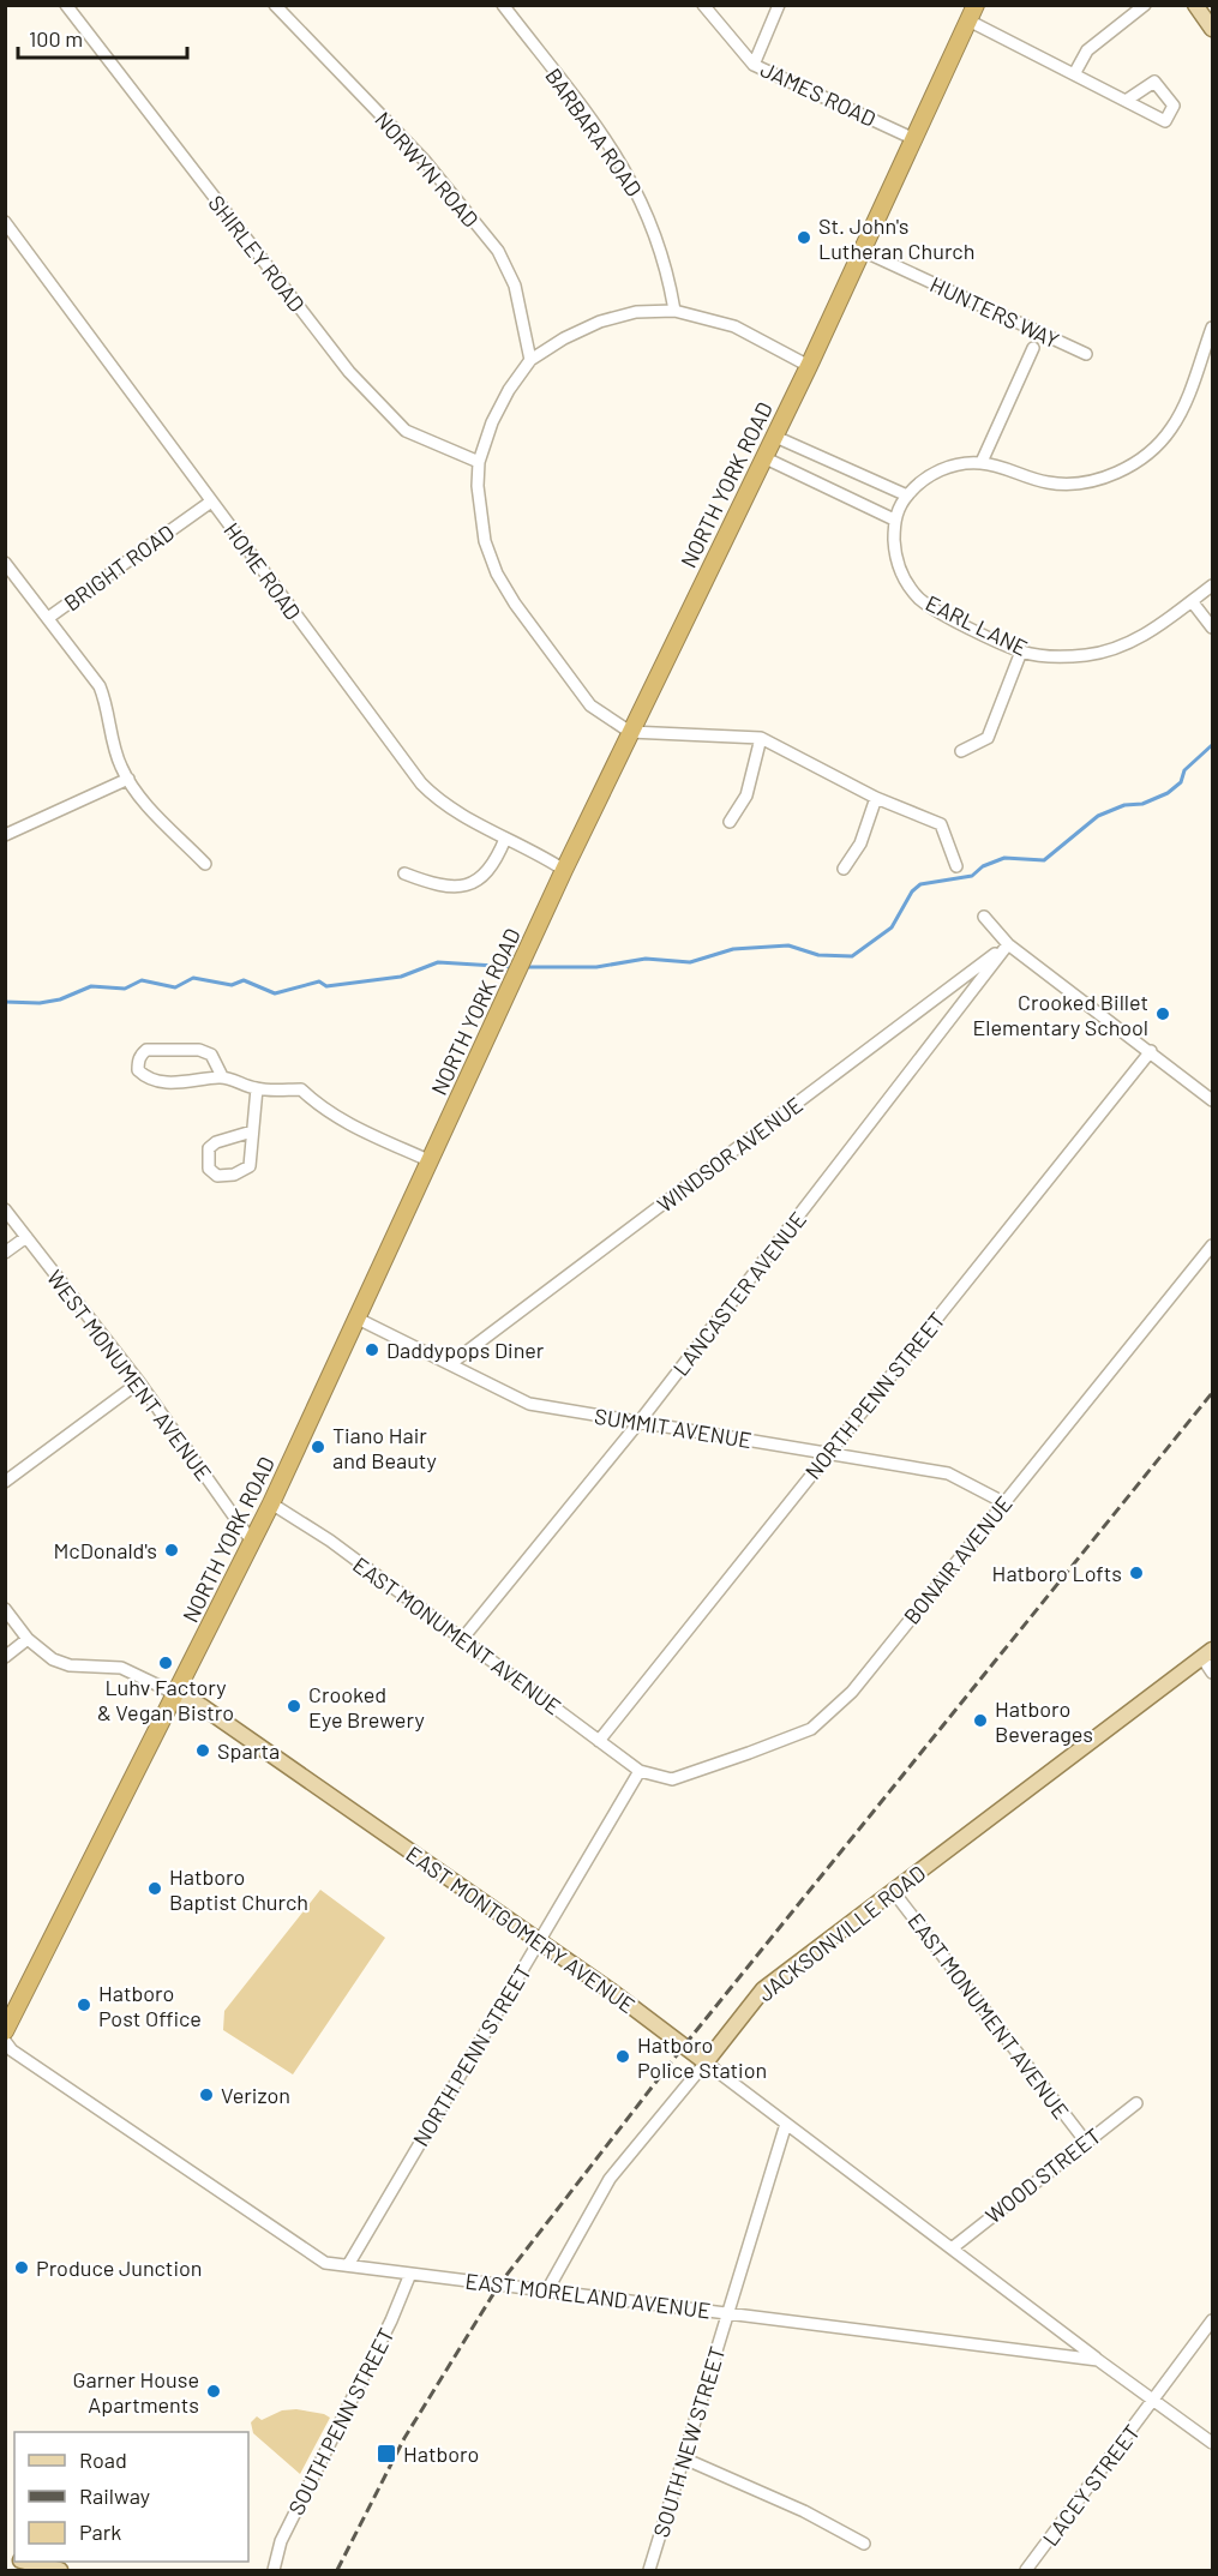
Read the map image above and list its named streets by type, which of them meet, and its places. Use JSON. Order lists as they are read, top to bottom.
{
  "streets": {
    "highway": ["NORTH YORK ROAD"],
    "main road": ["EAST MONTGOMERY AVENUE", "JACKSONVILLE ROAD"],
    "street": [
      "JAMES ROAD",
      "BARBARA ROAD",
      "NORWYN ROAD",
      "SHIRLEY ROAD",
      "HUNTERS WAY",
      "BRIGHT ROAD",
      "HOME ROAD",
      "EARL LANE",
      "WINDSOR AVENUE",
      "LANCASTER AVENUE",
      "WEST MONUMENT AVENUE",
      "NORTH PENN STREET",
      "SUMMIT AVENUE",
      "BONAIR AVENUE",
      "EAST MONUMENT AVENUE",
      "WOOD STREET",
      "EAST MORELAND AVENUE",
      "SOUTH PENN STREET",
      "SOUTH NEW STREET",
      "LACEY STREET"
    ]
  },
  "crossings": [
    ["JAMES ROAD", "NORTH YORK ROAD"],
    ["HUNTERS WAY", "NORTH YORK ROAD"],
    ["NORTH YORK ROAD", "HOME ROAD"],
    ["NORTH YORK ROAD", "WEST MONUMENT AVENUE"],
    ["NORTH YORK ROAD", "SUMMIT AVENUE"],
    ["NORTH YORK ROAD", "EAST MONUMENT AVENUE"],
    ["NORTH YORK ROAD", "EAST MONTGOMERY AVENUE"],
    ["BRIGHT ROAD", "HOME ROAD"],
    ["WINDSOR AVENUE", "LANCASTER AVENUE"],
    ["WINDSOR AVENUE", "SUMMIT AVENUE"],
    ["LANCASTER AVENUE", "SUMMIT AVENUE"],
    ["LANCASTER AVENUE", "EAST MONUMENT AVENUE"],
    ["NORTH PENN STREET", "SUMMIT AVENUE"],
    ["NORTH PENN STREET", "BONAIR AVENUE"],
    ["NORTH PENN STREET", "EAST MONUMENT AVENUE"],
    ["NORTH PENN STREET", "EAST MONTGOMERY AVENUE"],
    ["NORTH PENN STREET", "EAST MORELAND AVENUE"],
    ["SUMMIT AVENUE", "BONAIR AVENUE"],
    ["BONAIR AVENUE", "EAST MONUMENT AVENUE"],
    ["EAST MONUMENT AVENUE", "JACKSONVILLE ROAD"],
    ["EAST MONUMENT AVENUE", "WOOD STREET"],
    ["EAST MONTGOMERY AVENUE", "JACKSONVILLE ROAD"],
    ["EAST MONTGOMERY AVENUE", "WOOD STREET"],
    ["EAST MONTGOMERY AVENUE", "EAST MORELAND AVENUE"],
    ["EAST MONTGOMERY AVENUE", "SOUTH NEW STREET"],
    ["JACKSONVILLE ROAD", "EAST MORELAND AVENUE"],
    ["EAST MORELAND AVENUE", "SOUTH PENN STREET"],
    ["EAST MORELAND AVENUE", "SOUTH NEW STREET"],
    ["EAST MORELAND AVENUE", "LACEY STREET"]
  ],
  "places": {
    "other": [
      "St. John's Lutheran Church",
      "Crooked Billet Elementary School",
      "Daddypops Diner",
      "Tiano Hair and Beauty",
      "McDonald's",
      "Hatboro Lofts",
      "Luhv Factory & Vegan Bistro",
      "Crooked Eye Brewery",
      "Hatboro Beverages",
      "Sparta",
      "Hatboro Baptist Church",
      "Hatboro Post Office",
      "Hatboro Police Station",
      "Verizon",
      "Produce Junction",
      "Garner House Apartments"
    ],
    "transit": ["Hatboro"]
  },
  "legend": ["Road", "Railway", "Park"],
  "scale_bar": "100 m"
}
